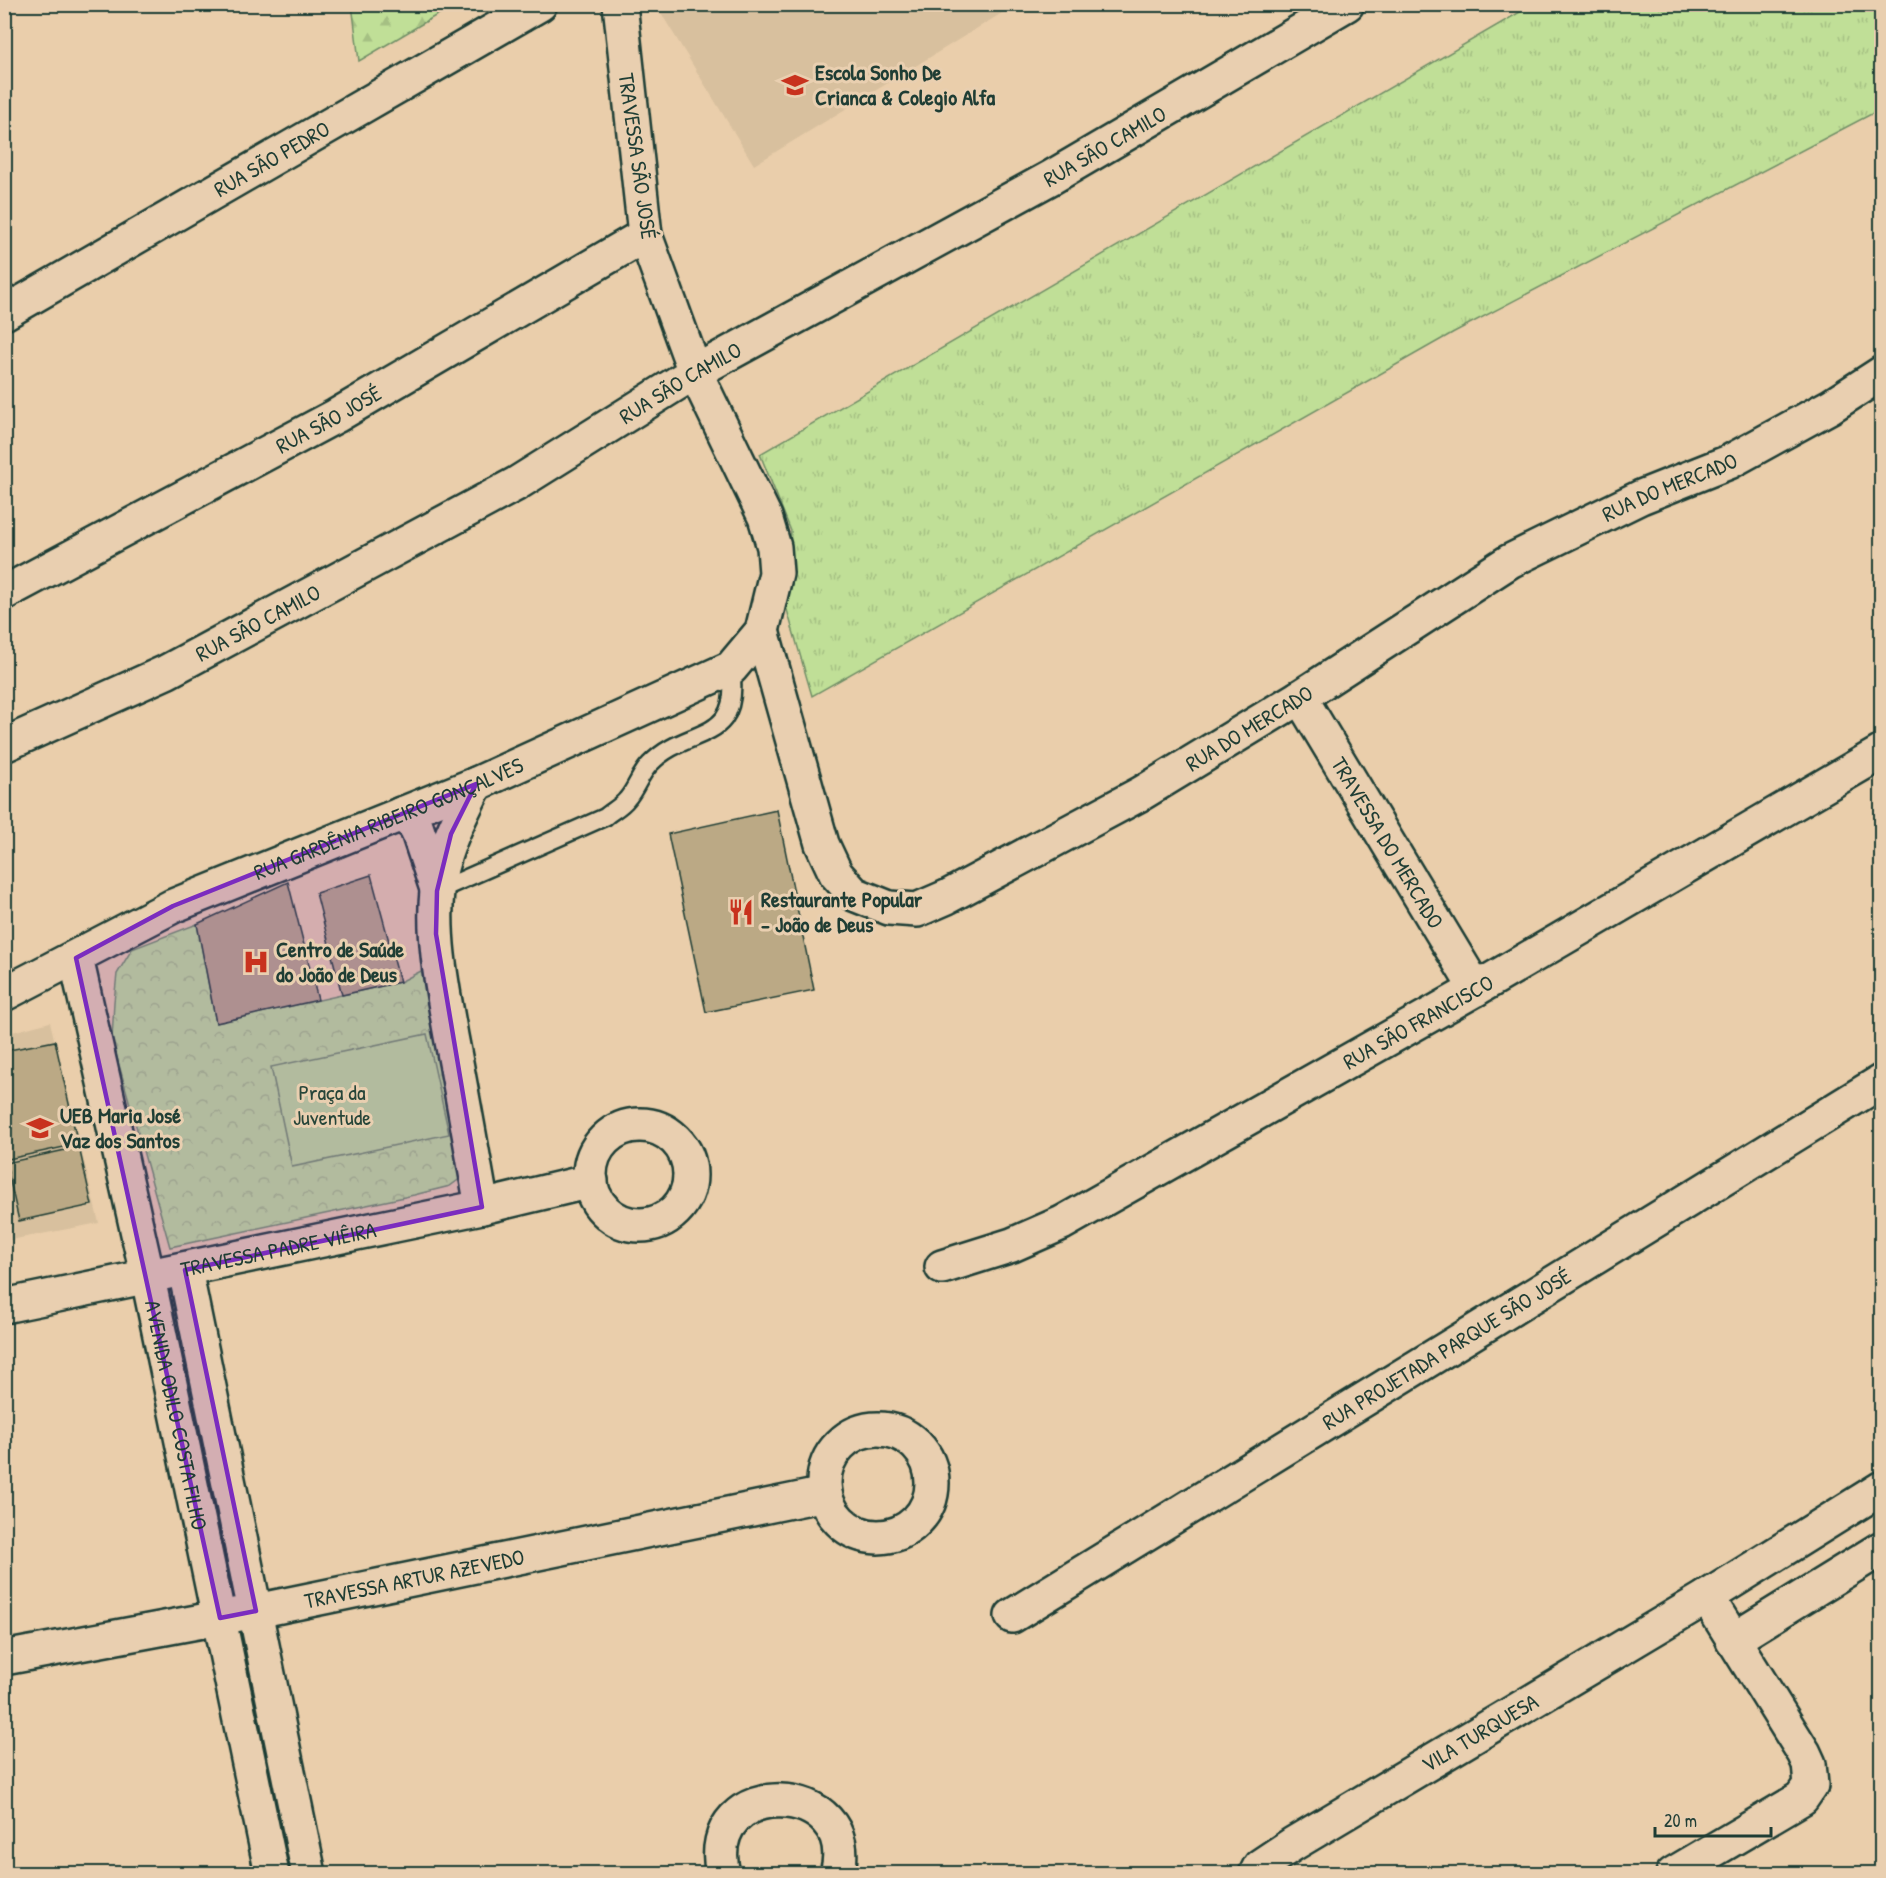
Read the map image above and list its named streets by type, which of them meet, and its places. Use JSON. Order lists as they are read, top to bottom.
{
  "streets": {
    "street": [
      "RUA SÃO CAMILO",
      "TRAVESSA SÃO JOSÉ",
      "RUA SÃO PEDRO",
      "RUA SÃO JOSÉ",
      "RUA DO MERCADO",
      "RUA GARDÊNIA RIBEIRO GONÇALVES",
      "TRAVESSA DO MERCADO",
      "RUA SÃO FRANCISCO",
      "TRAVESSA PADRE VIÊIRA",
      "RUA PROJETADA PARQUE SÃO JOSÉ",
      "AVENIDA ODILO COSTA FILHO",
      "TRAVESSA ARTUR AZEVEDO",
      "VILA TURQUESA"
    ]
  },
  "crossings": [
    ["RUA SÃO CAMILO", "TRAVESSA SÃO JOSÉ"],
    ["TRAVESSA SÃO JOSÉ", "RUA SÃO JOSÉ"],
    ["RUA DO MERCADO", "RUA GARDÊNIA RIBEIRO GONÇALVES"],
    ["RUA DO MERCADO", "TRAVESSA DO MERCADO"],
    ["RUA GARDÊNIA RIBEIRO GONÇALVES", "AVENIDA ODILO COSTA FILHO"],
    ["TRAVESSA DO MERCADO", "RUA SÃO FRANCISCO"],
    ["TRAVESSA PADRE VIÊIRA", "AVENIDA ODILO COSTA FILHO"],
    ["AVENIDA ODILO COSTA FILHO", "TRAVESSA ARTUR AZEVEDO"]
  ],
  "parks": ["Praça da Juventude"],
  "places": {
    "school or university": ["Escola Sonho De Crianca & Colegio Alfa", "UEB Maria José Vaz dos Santos"],
    "restaurant": ["Restaurante Popular - João de Deus"],
    "hospital": ["Centro de Saúde do João de Deus"]
  },
  "scale_bar": "20 m"
}
